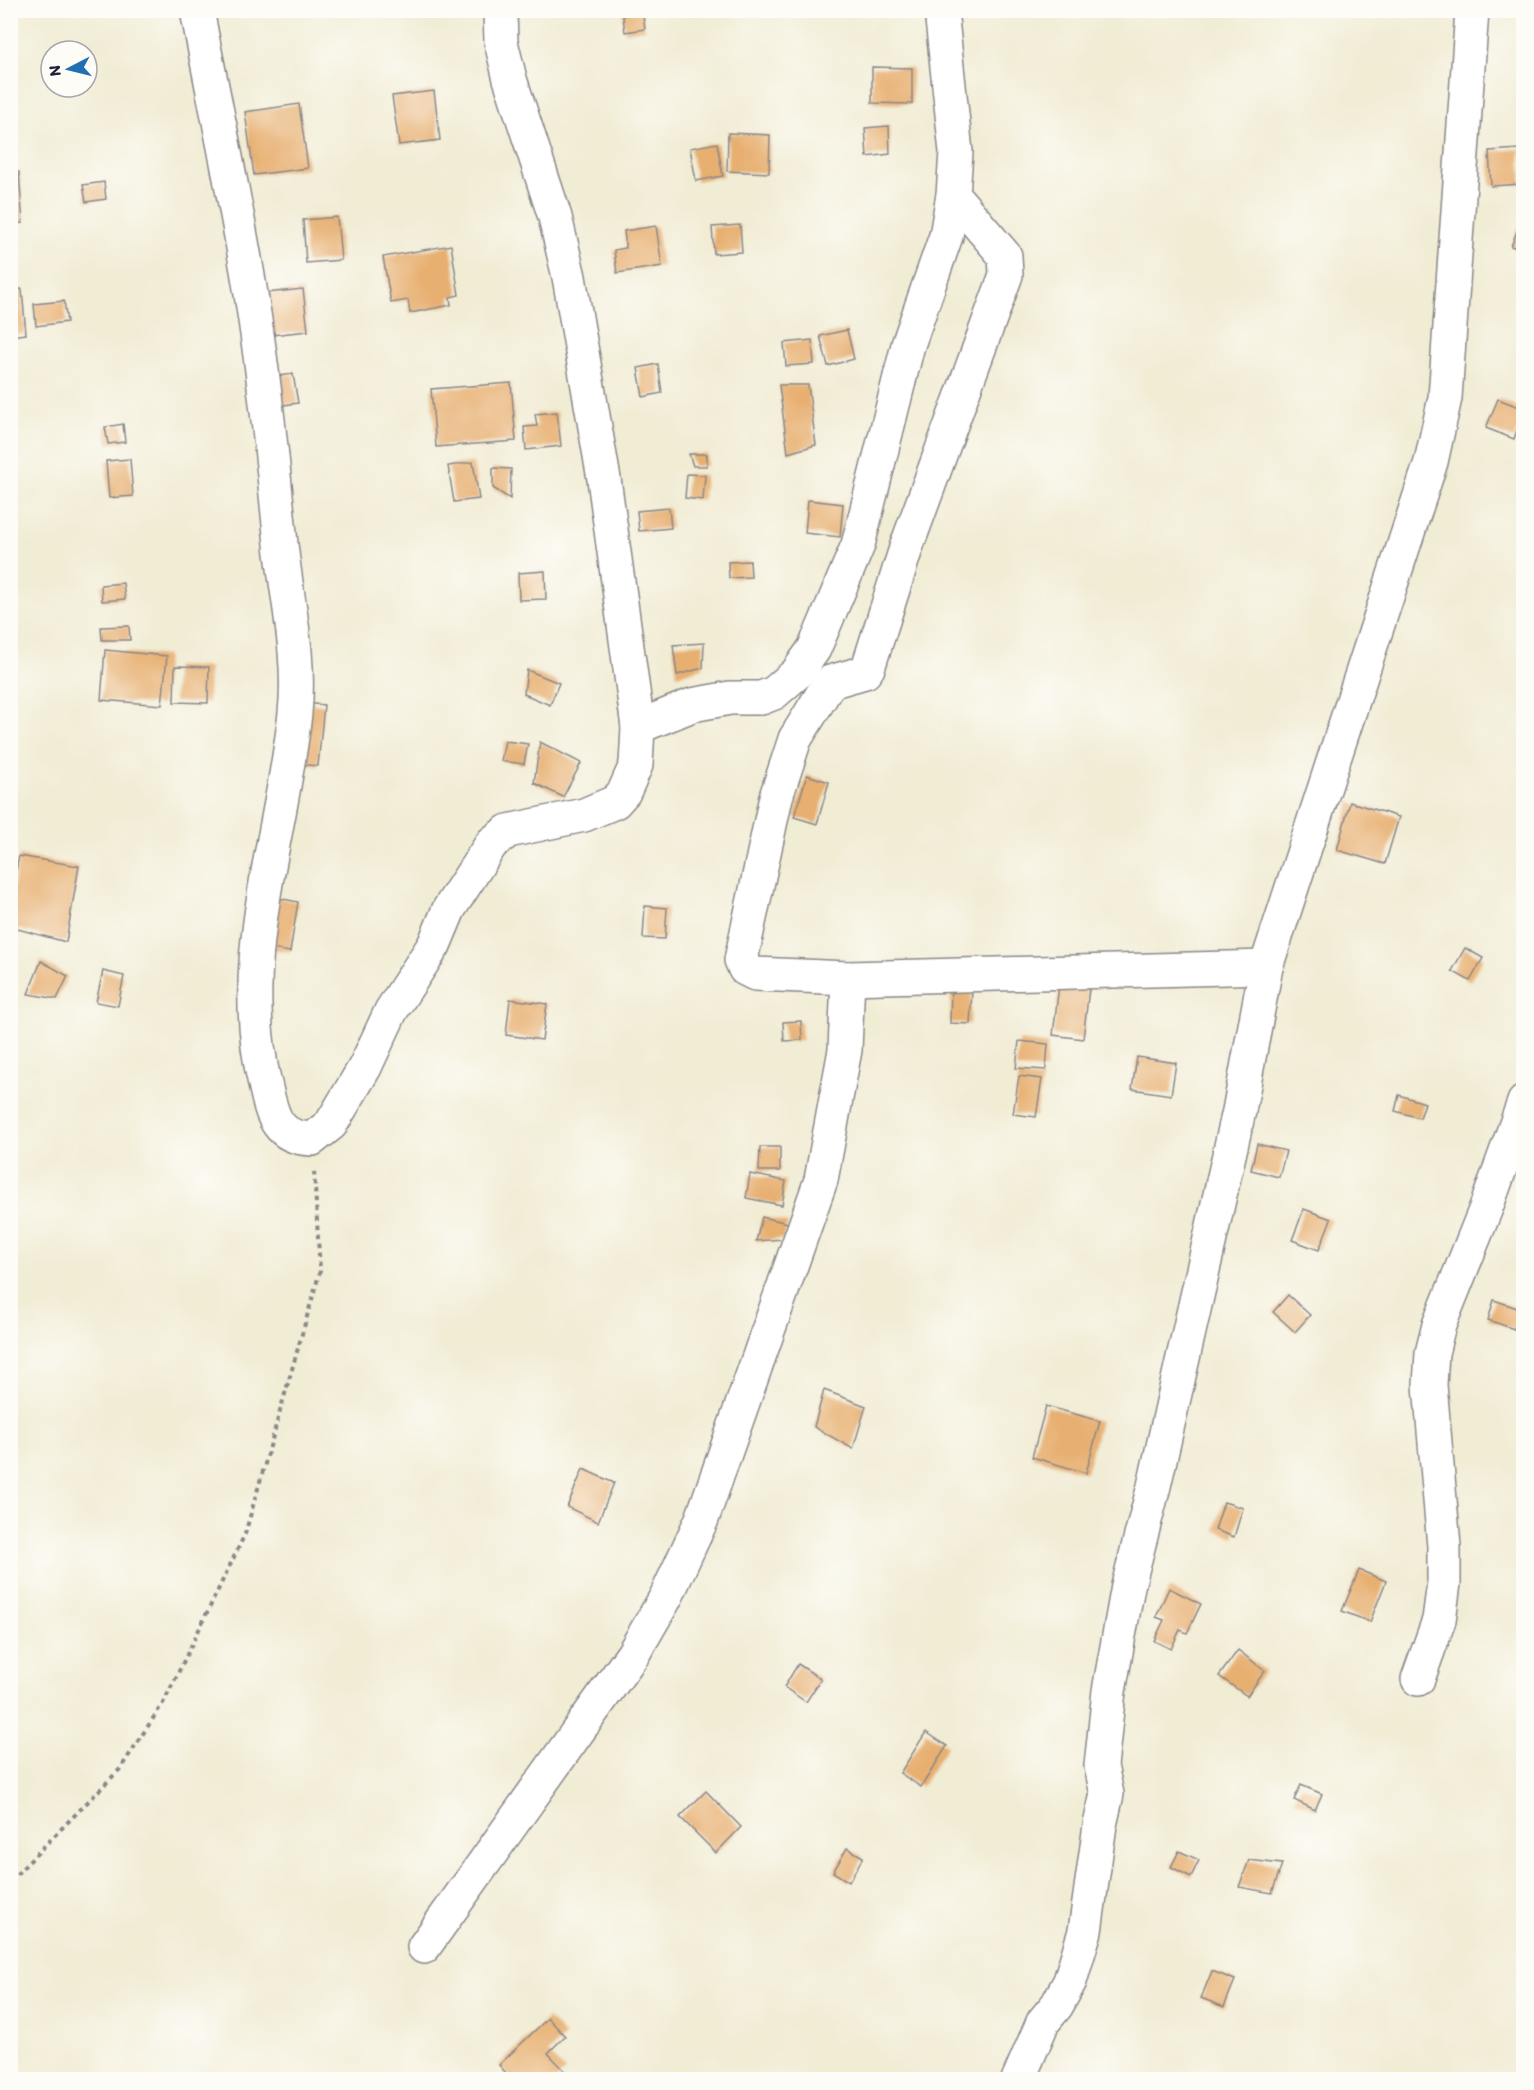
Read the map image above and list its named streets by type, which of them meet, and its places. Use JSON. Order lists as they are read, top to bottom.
{
  "north": "left"
}
